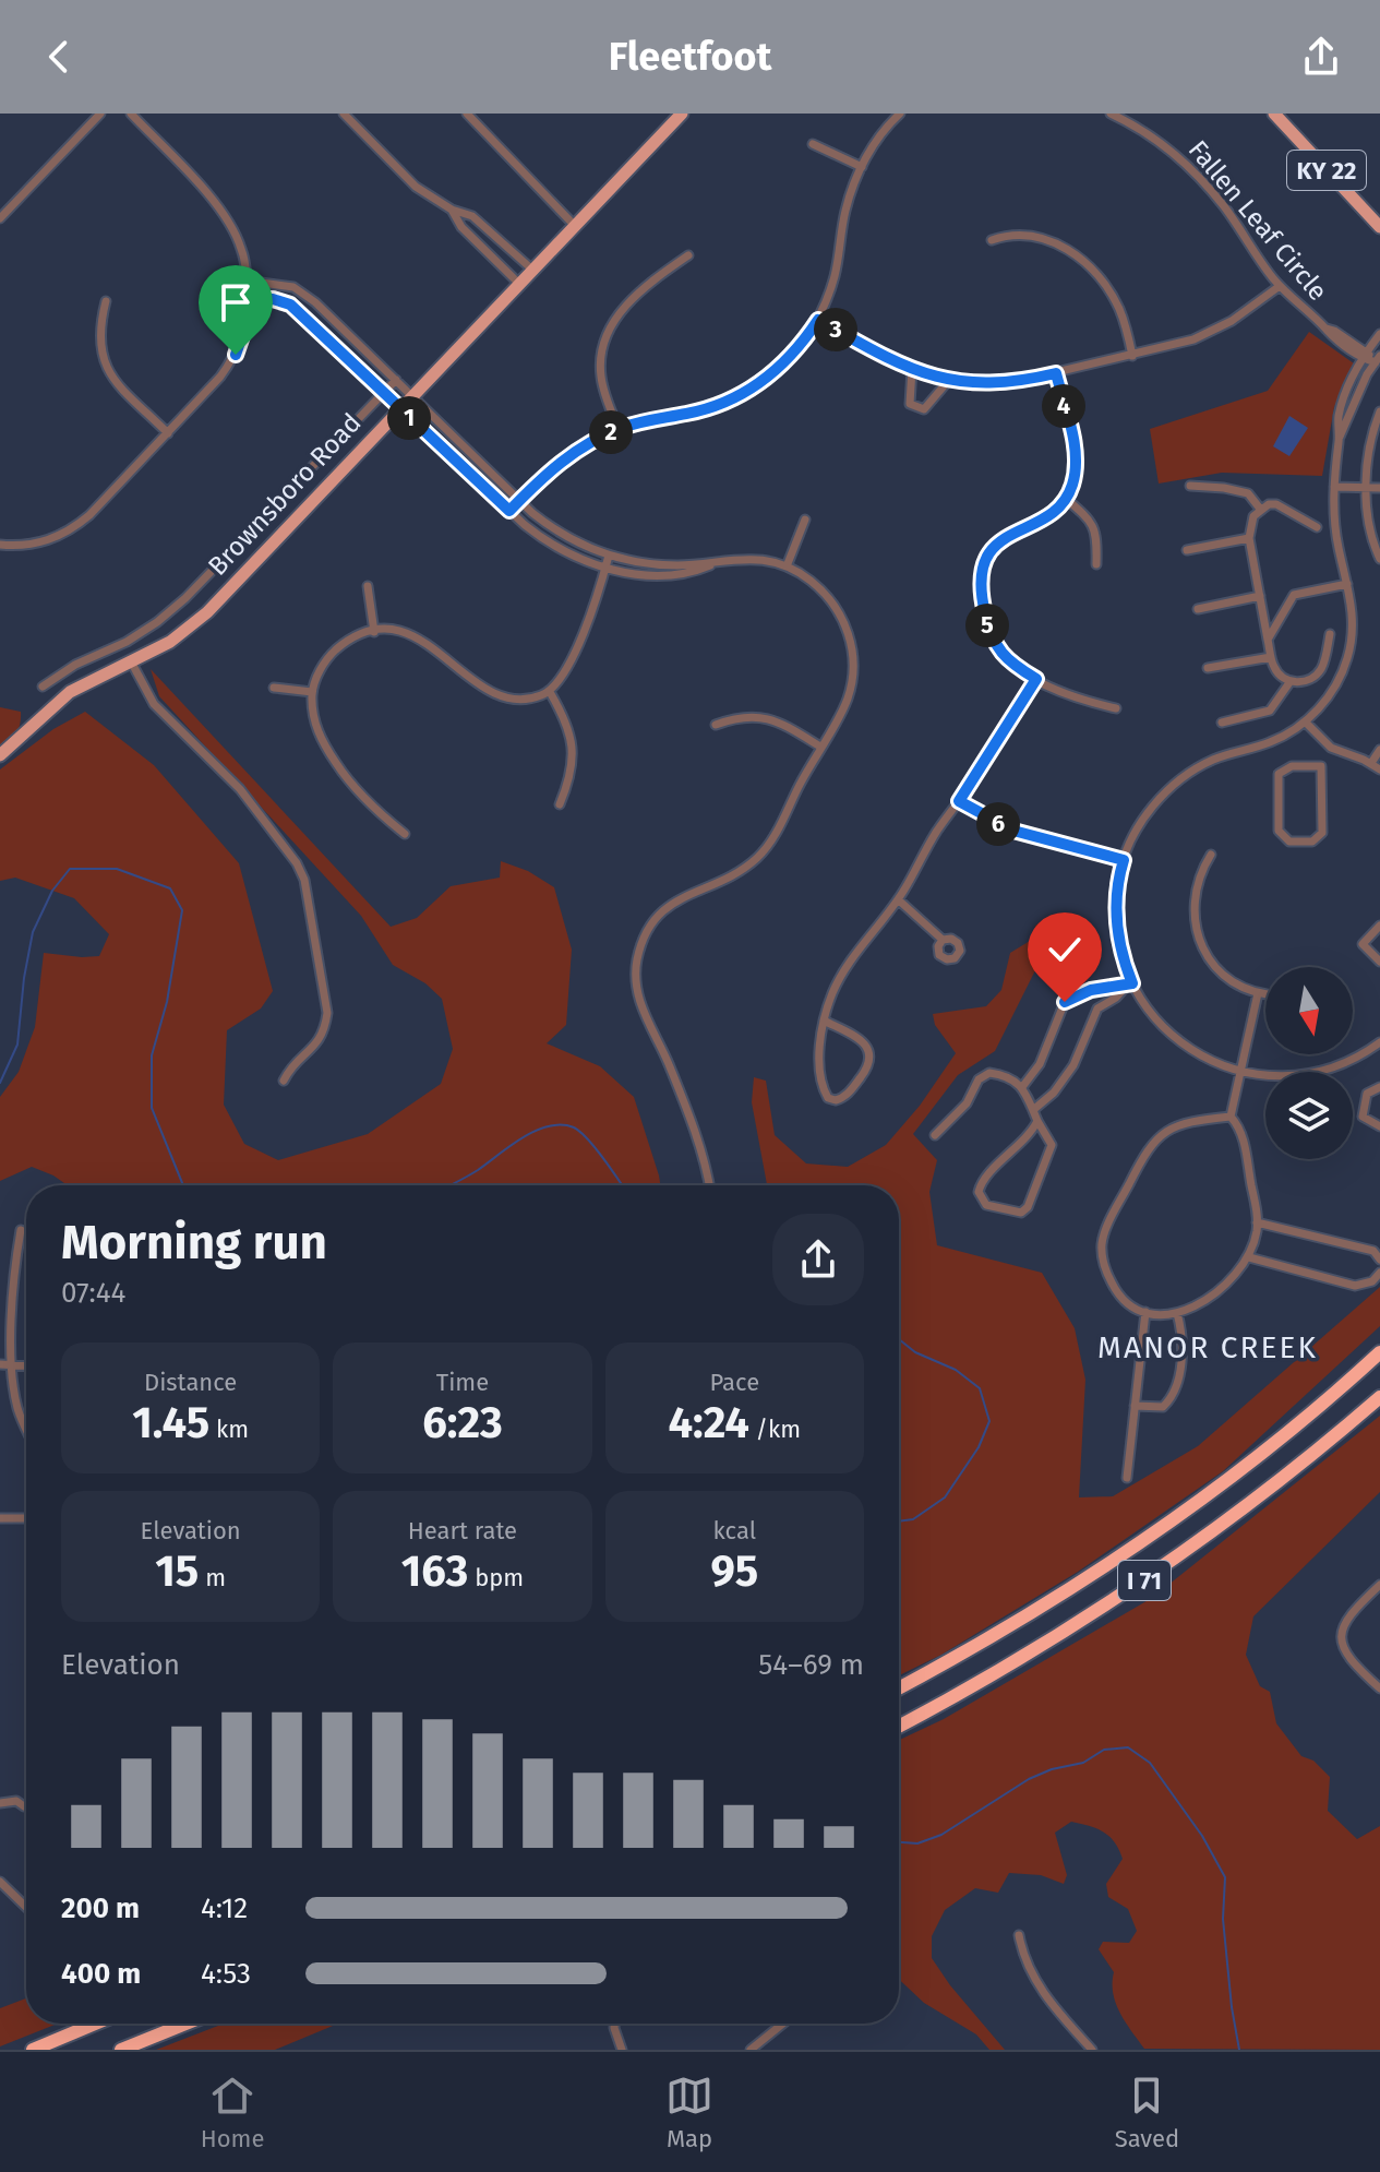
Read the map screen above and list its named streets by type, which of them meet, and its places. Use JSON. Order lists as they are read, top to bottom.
{
  "streets": {
    "highway": ["I 71"],
    "main road": ["KY 22", "Brownsboro Road"],
    "street": ["Fallen Leaf Circle"]
  },
  "districts": ["MANOR CREEK"],
  "north": "bottom",
  "page": {
    "header": "Fleetfoot",
    "pins": [
      "3",
      "4",
      "1",
      "2",
      "5",
      "6"
    ],
    "heading": ["Morning run", "07:44"],
    "stats": [
      ["Distance", "1.45 km"],
      ["Time", "6:23"],
      ["Pace", "4:24 /km"],
      ["Elevation", "15 m"],
      ["Heart rate", "163 bpm"],
      ["kcal", "95"]
    ],
    "chart": ["Elevation", "54–69 m"],
    "list": [
      {
        "name": "200 m",
        "note": "4:12"
      },
      {
        "name": "400 m",
        "note": "4:53"
      }
    ],
    "tabs": ["Home", "Map", "Saved"]
  }
}
